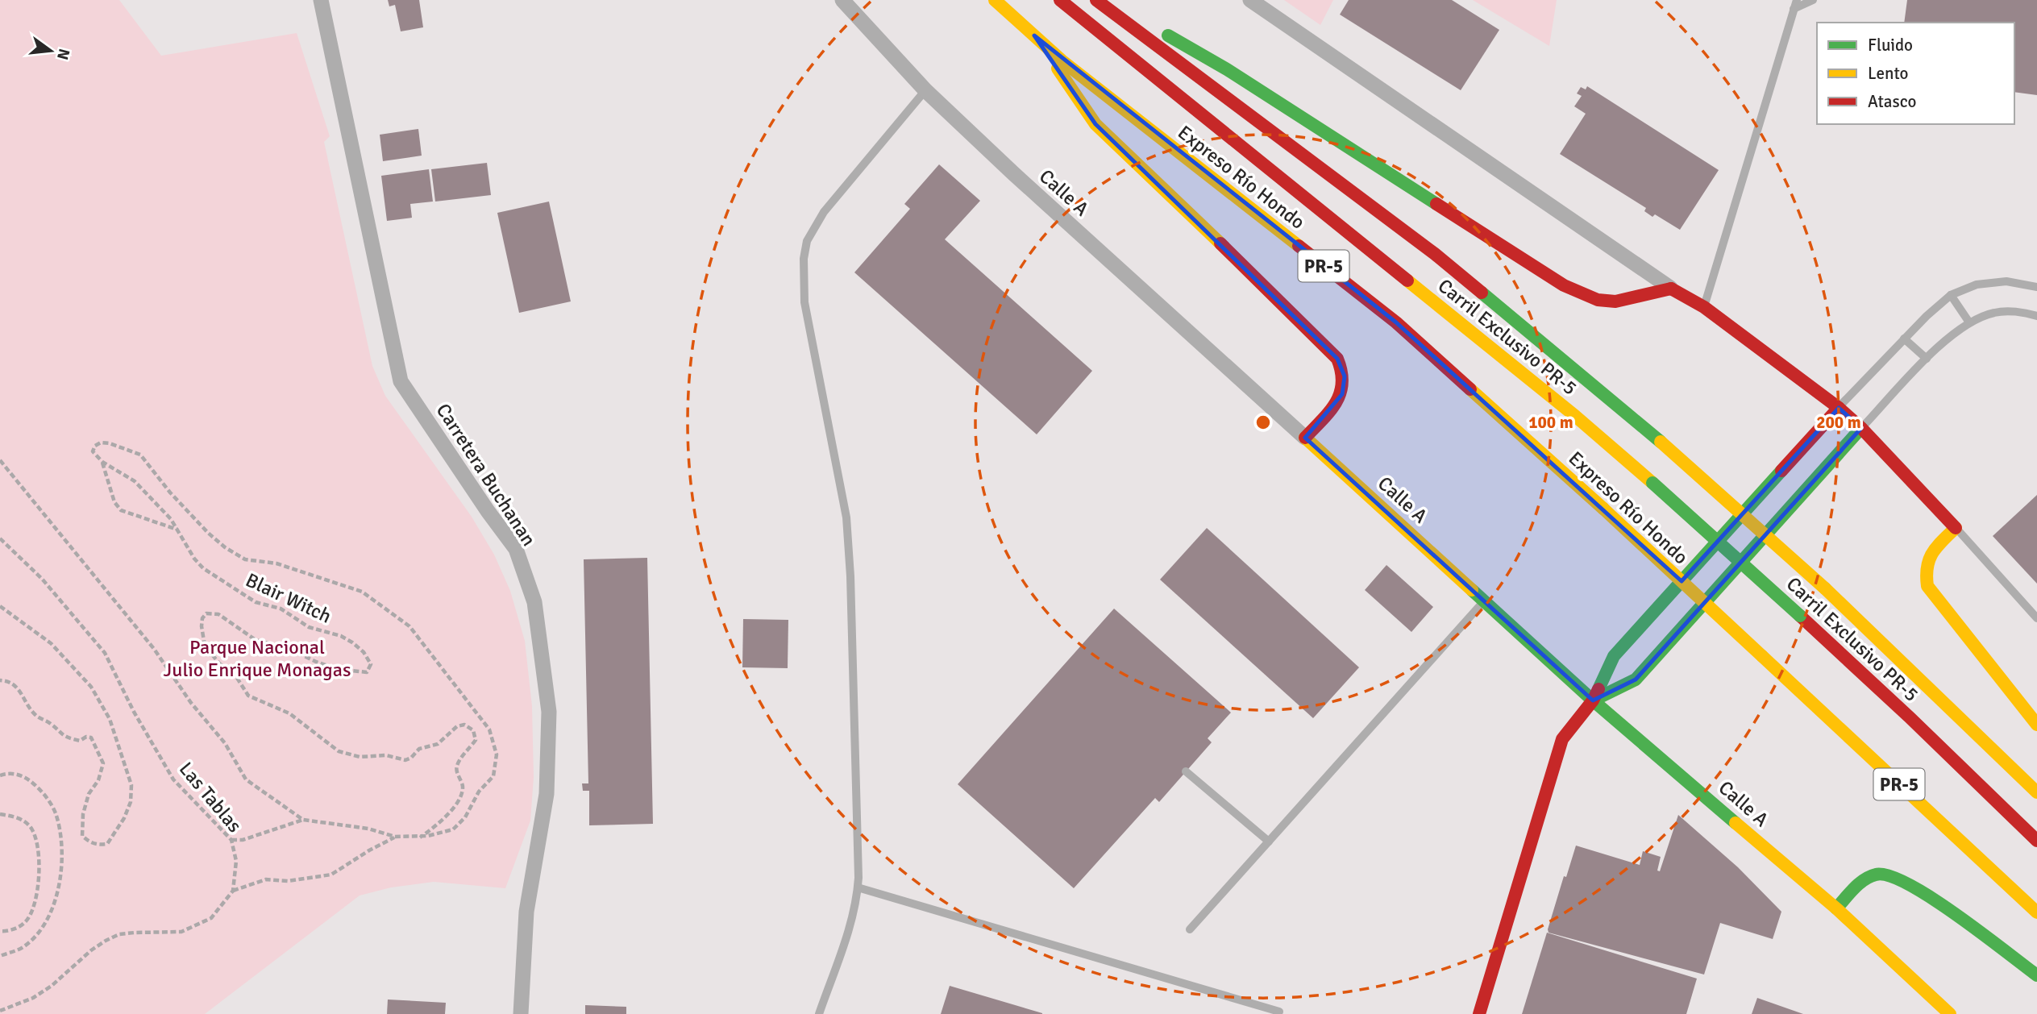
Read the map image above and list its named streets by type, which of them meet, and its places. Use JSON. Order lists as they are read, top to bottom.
{
  "streets": {
    "main road": [
      "Expreso Río Hondo",
      "Calle A",
      "PR-5",
      "Carril Exclusivo PR-5"
    ],
    "street": ["Carretera Buchanan"],
    "path": ["Blair Witch", "Las Tablas"]
  },
  "parks": ["Parque Nacional Julio Enrique Monagas"],
  "legend": ["Fluido", "Lento", "Atasco"],
  "north": "right",
  "rings": ["100 m", "200 m"]
}
